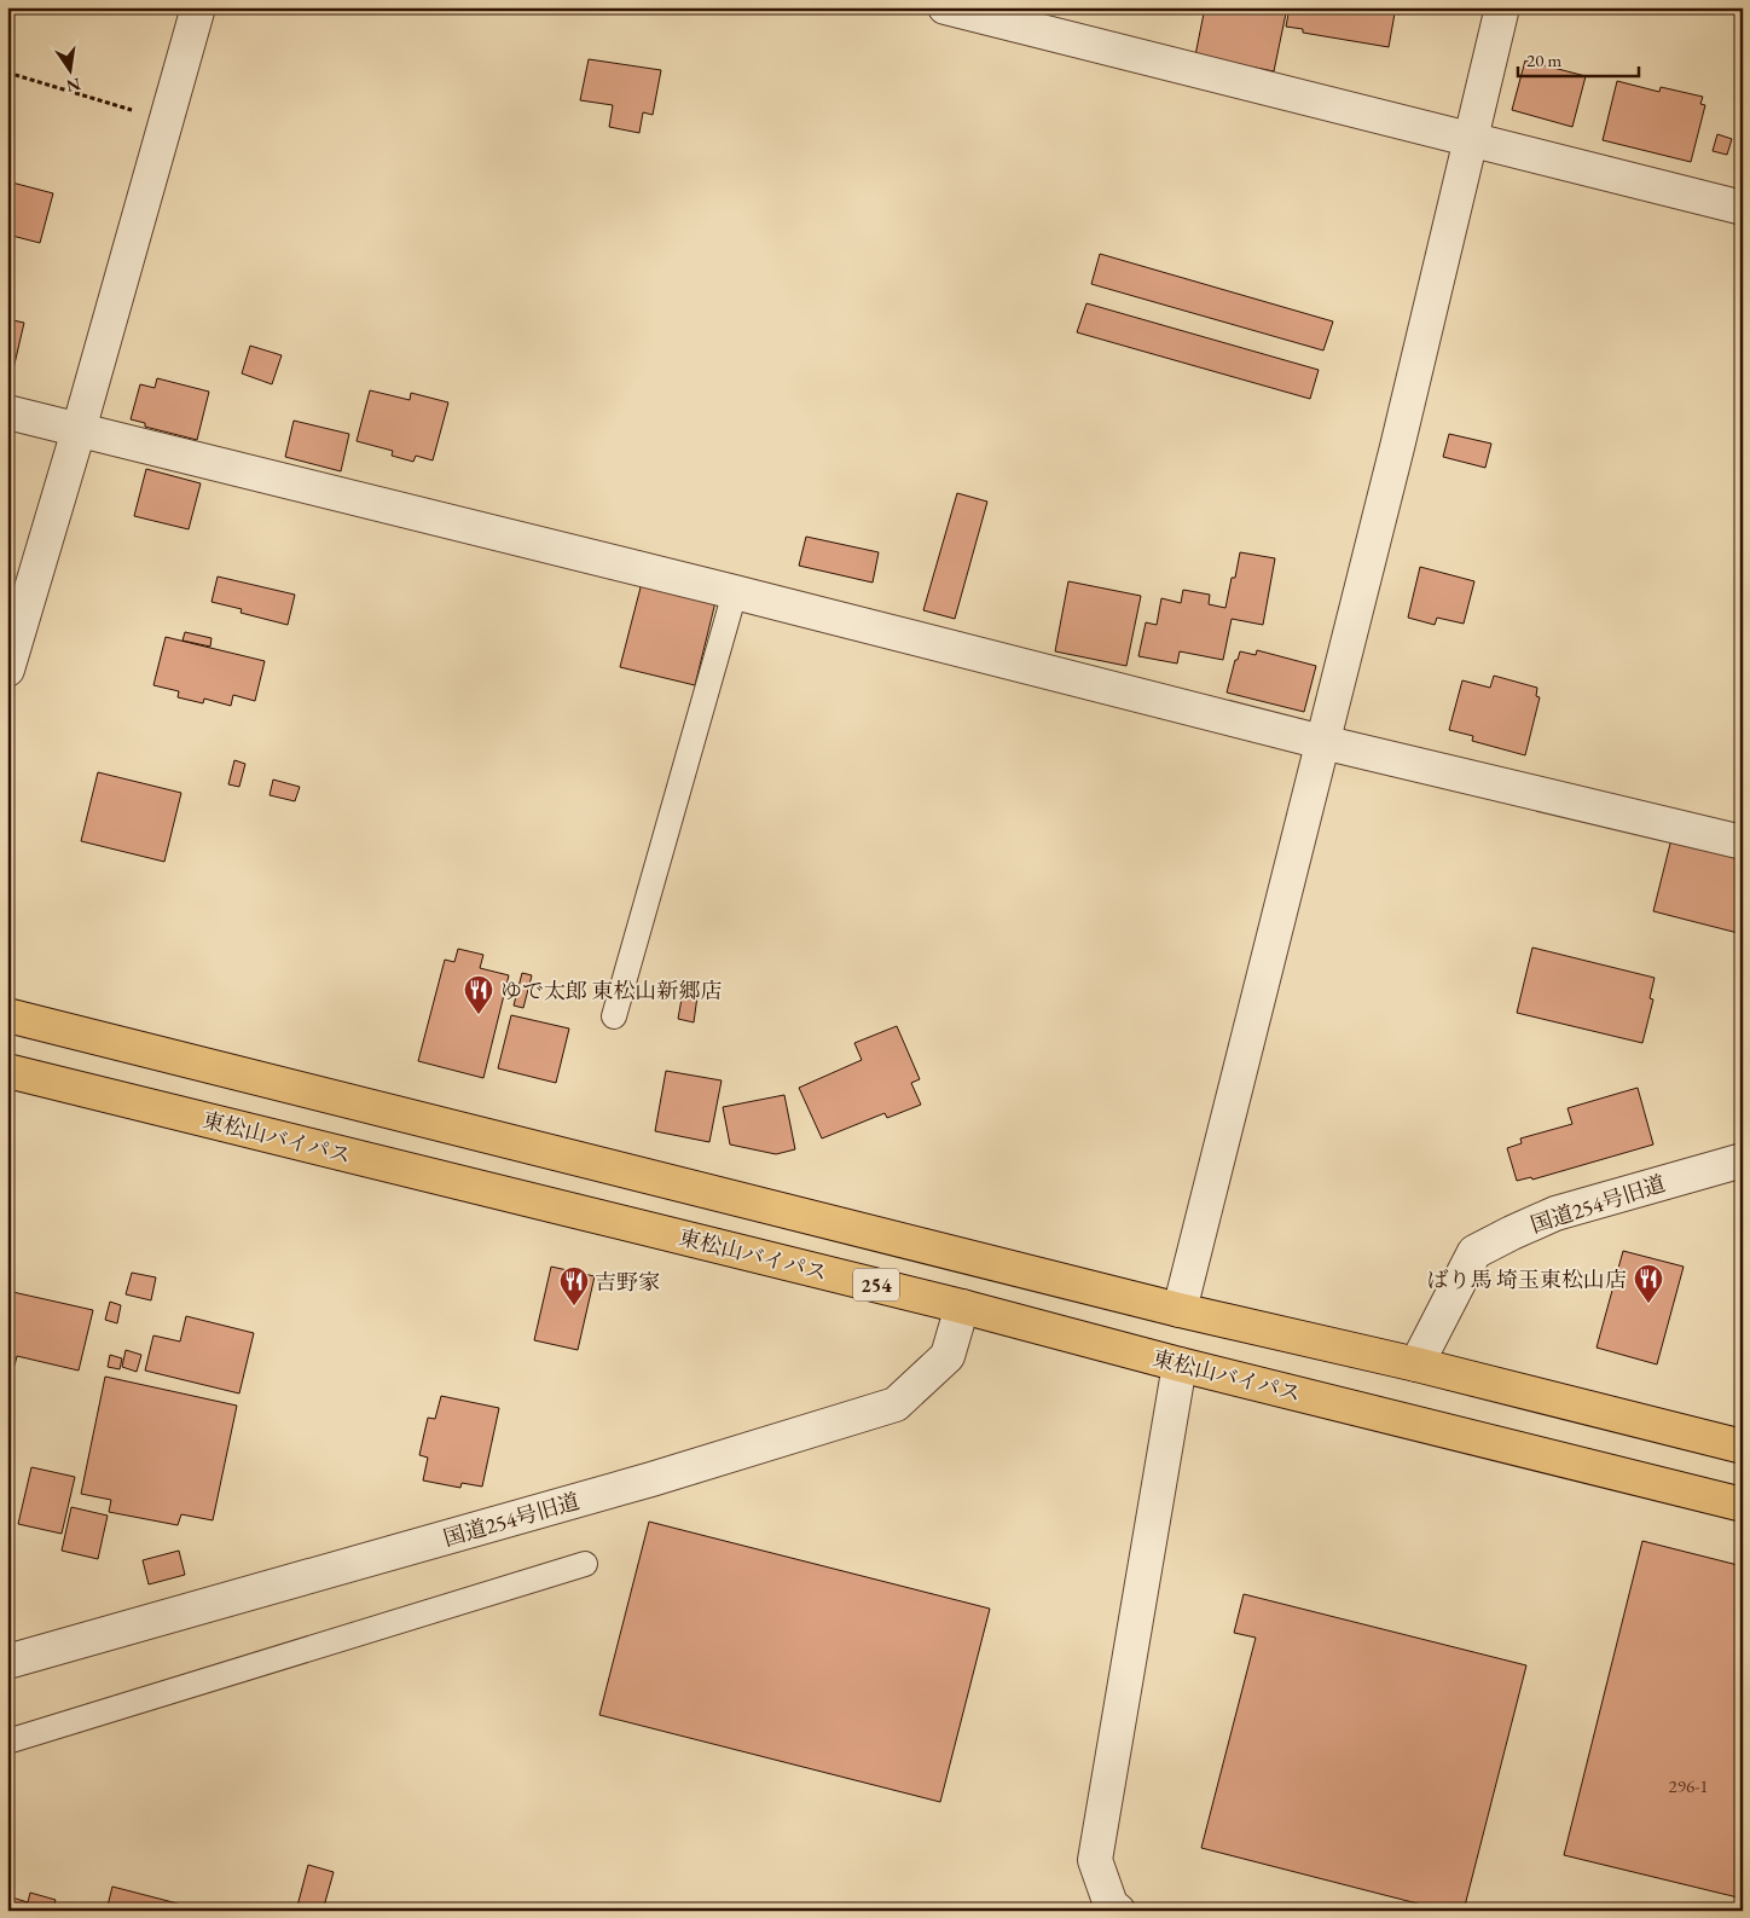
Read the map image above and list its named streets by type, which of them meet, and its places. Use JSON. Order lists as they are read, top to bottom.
{
  "streets": {
    "highway": ["東松山バイパス", "254"],
    "street": ["国道254号旧道"]
  },
  "crossings": [
    ["東松山バイパス", "国道254号旧道"],
    ["国道254号旧道", "254"]
  ],
  "places": {
    "restaurant": ["ゆで太郎 東松山新郷店", "ばり馬 埼玉東松山店", "吉野家"]
  },
  "house_numbers": ["296-1"],
  "scale_bar": "20 m",
  "north": "bottom"
}
